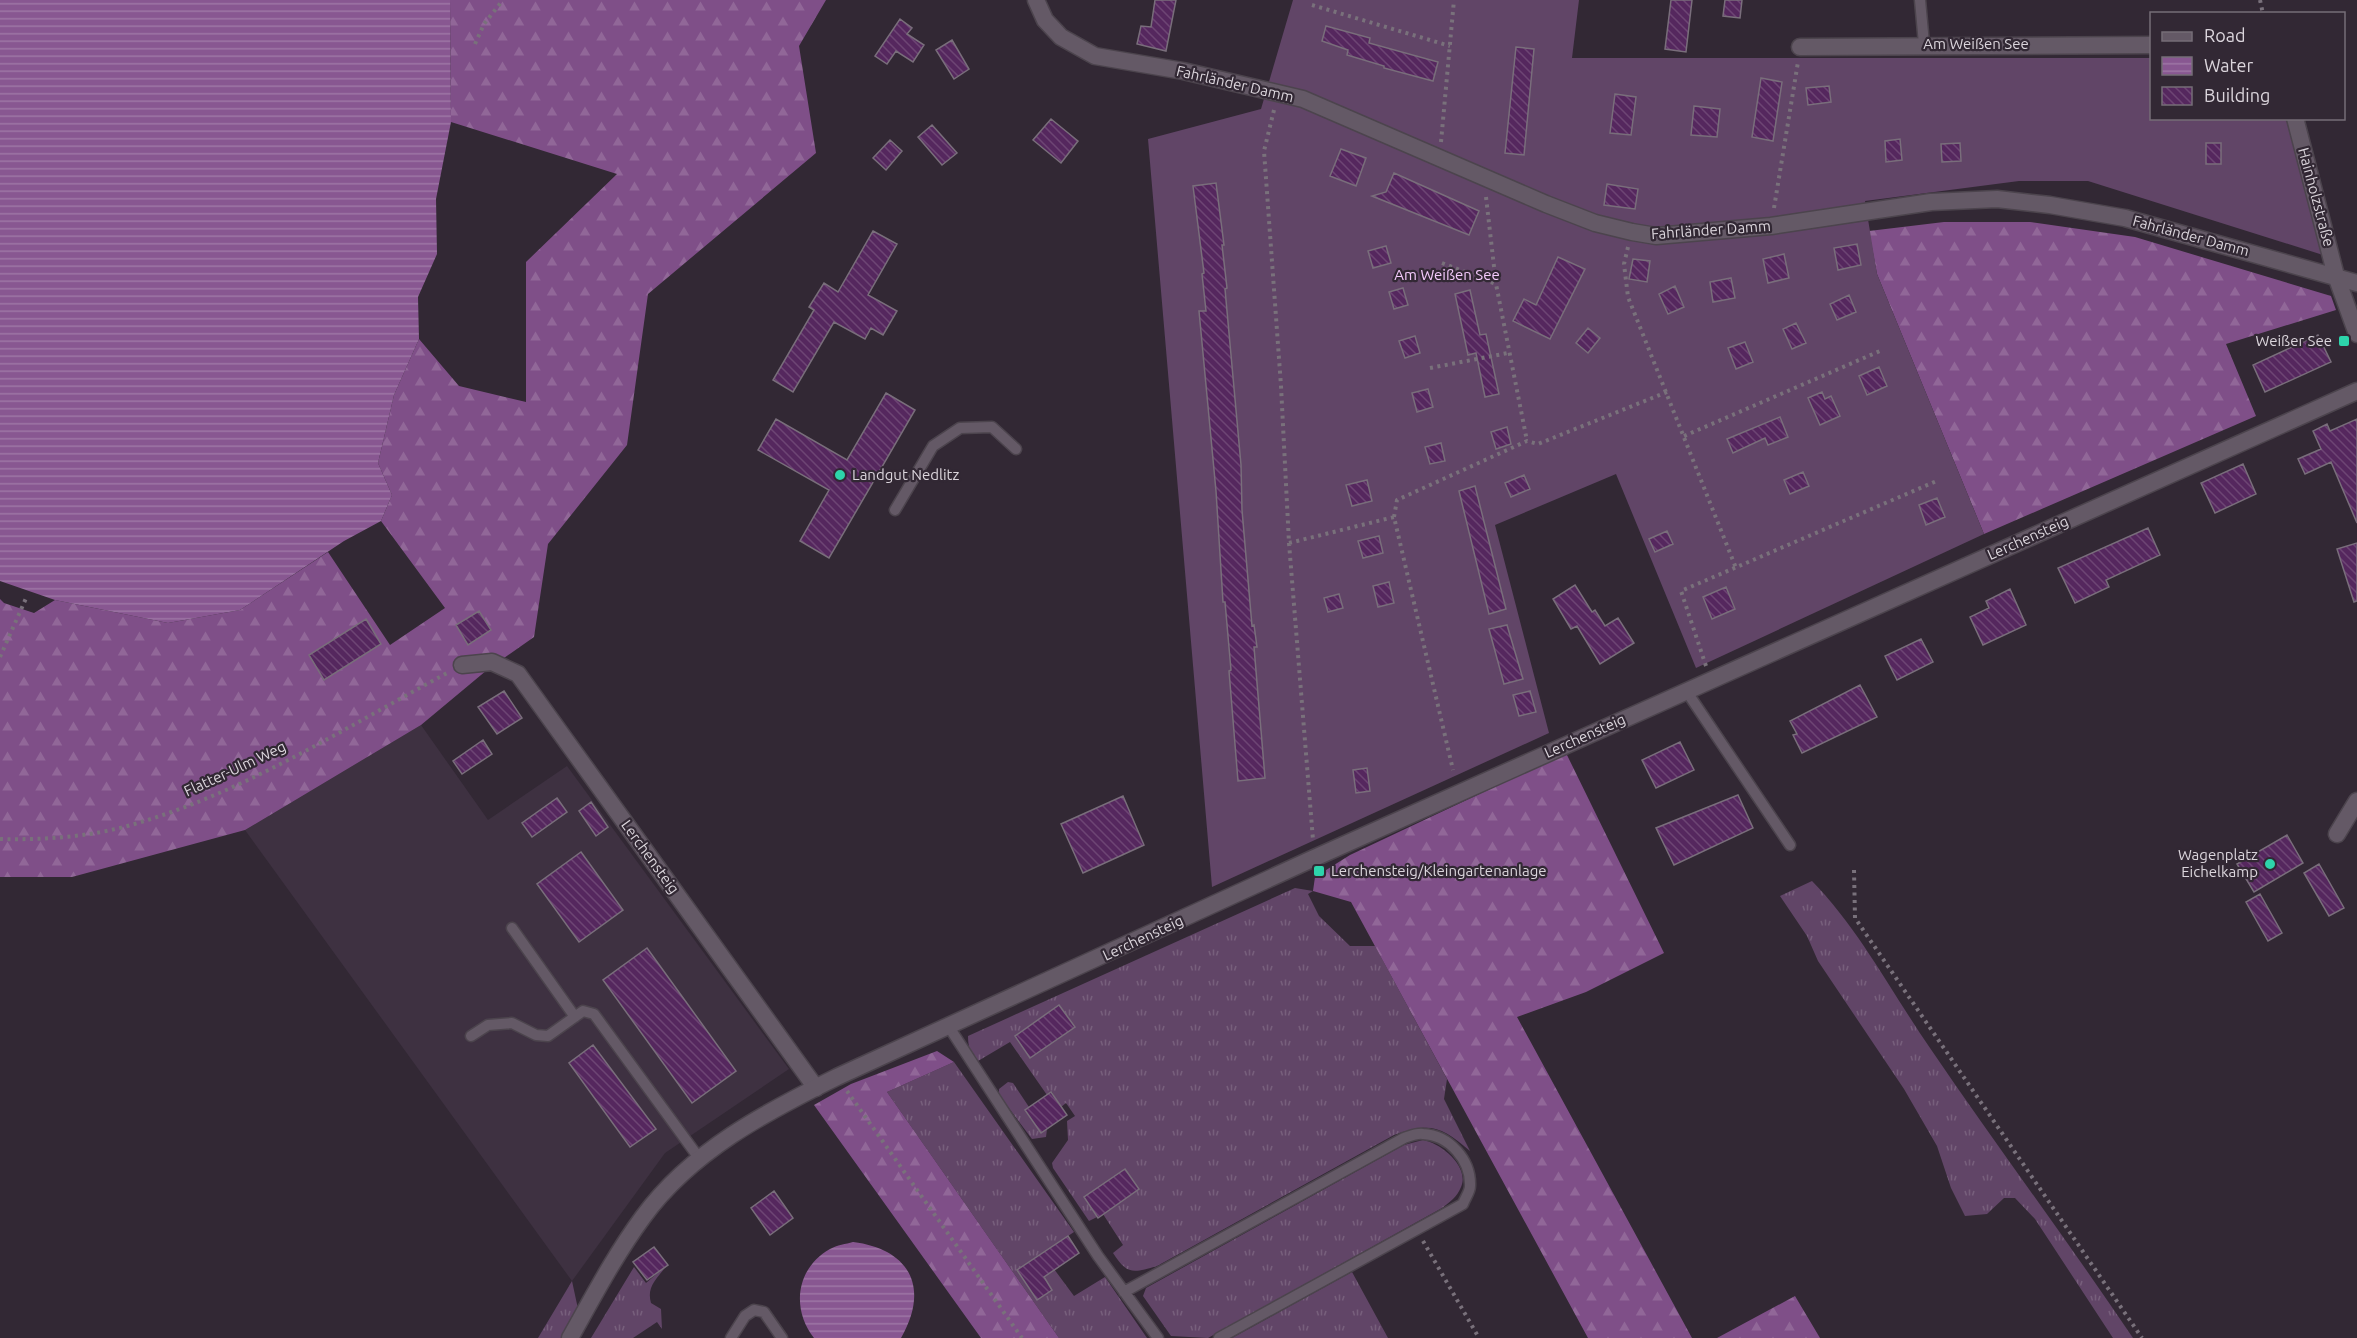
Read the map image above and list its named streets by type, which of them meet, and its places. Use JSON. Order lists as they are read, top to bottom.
{
  "streets": {
    "street": [
      "Am Weißen See",
      "Fahrländer Damm",
      "Hainholzstraße",
      "Lerchensteig"
    ],
    "path": ["Flatter-Ulm Weg"]
  },
  "crossings": [
    ["Fahrländer Damm", "Hainholzstraße"],
    ["Lerchensteig", "Flatter-Ulm Weg"]
  ],
  "parks": ["Am Weißen See"],
  "places": {
    "transit": ["Weißer See", "Lerchensteig/Kleingartenanlage"],
    "other": ["Landgut Nedlitz", "Wagenplatz Eichelkamp"]
  },
  "legend": ["Road", "Water", "Building"]
}
